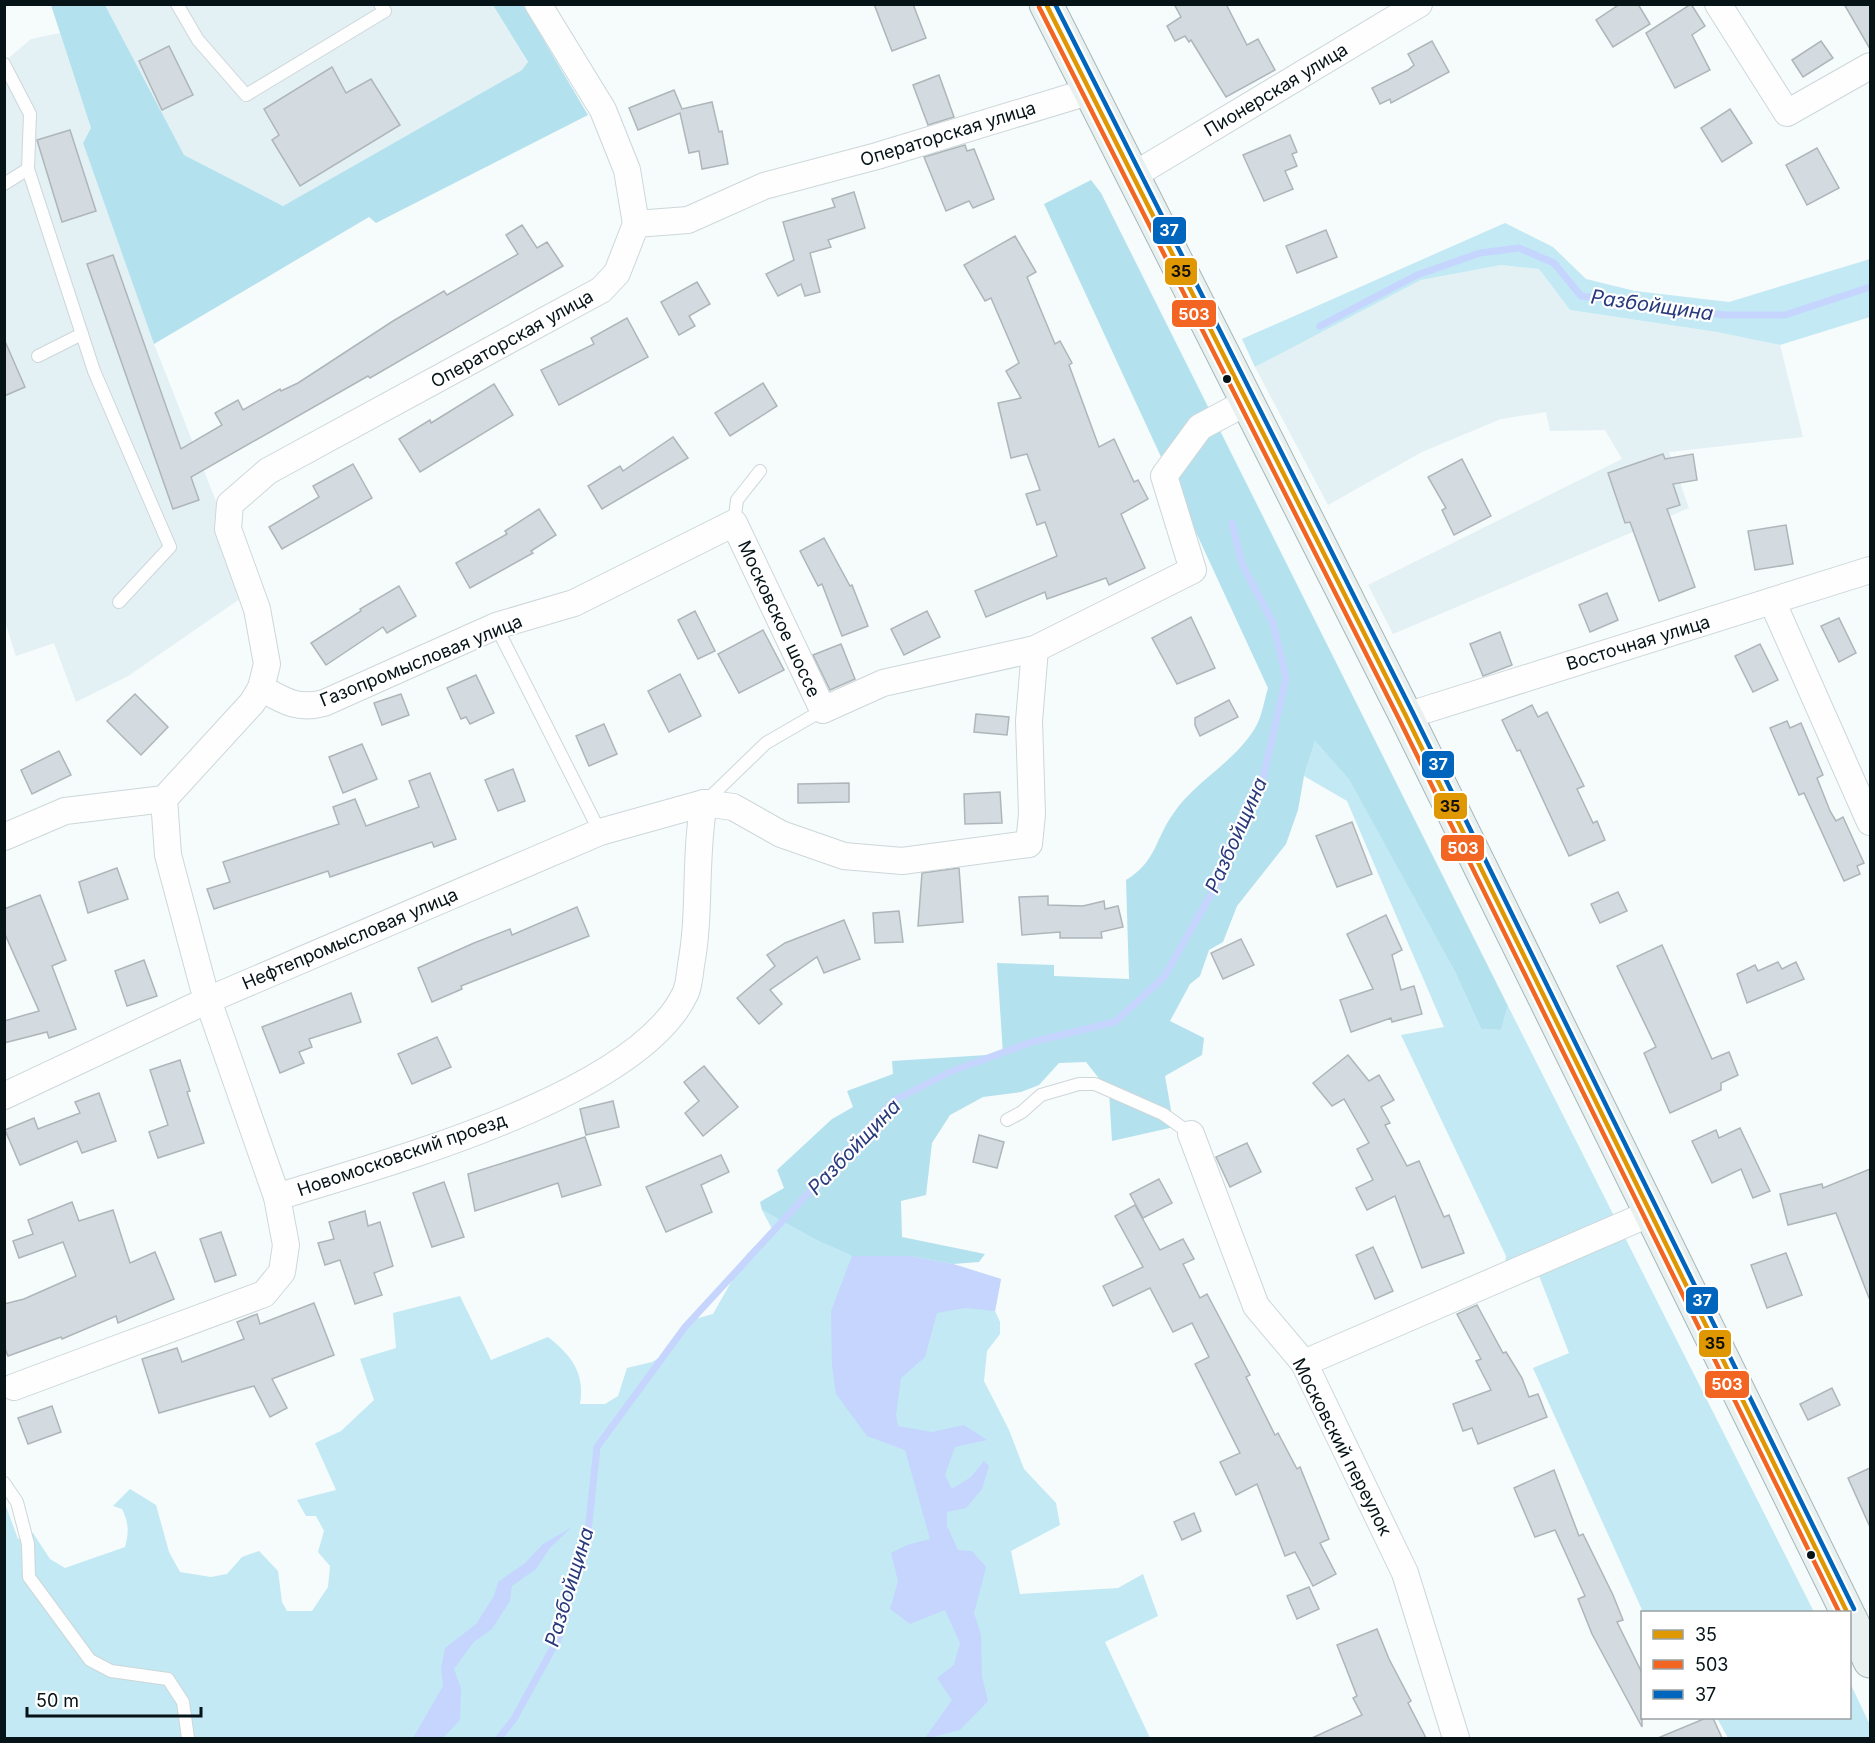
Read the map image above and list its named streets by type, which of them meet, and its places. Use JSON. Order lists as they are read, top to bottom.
{
  "streets": {
    "street": [
      "Пионерская улица",
      "Операторская улица",
      "Московское шоссе",
      "Восточная улица",
      "Газопромысловая улица",
      "Нефтепромысловая улица",
      "Новомосковский проезд",
      "Московский переулок"
    ]
  },
  "crossings": [
    ["Операторская улица", "Газопромысловая улица"],
    ["Московское шоссе", "Газопромысловая улица"],
    ["Нефтепромысловая улица", "Новомосковский проезд"]
  ],
  "water": ["Разбойщина"],
  "lines": ["transit line 35", "transit line 37", "transit line 503"],
  "legend": ["35", "503", "37"],
  "scale_bar": "50 m"
}
